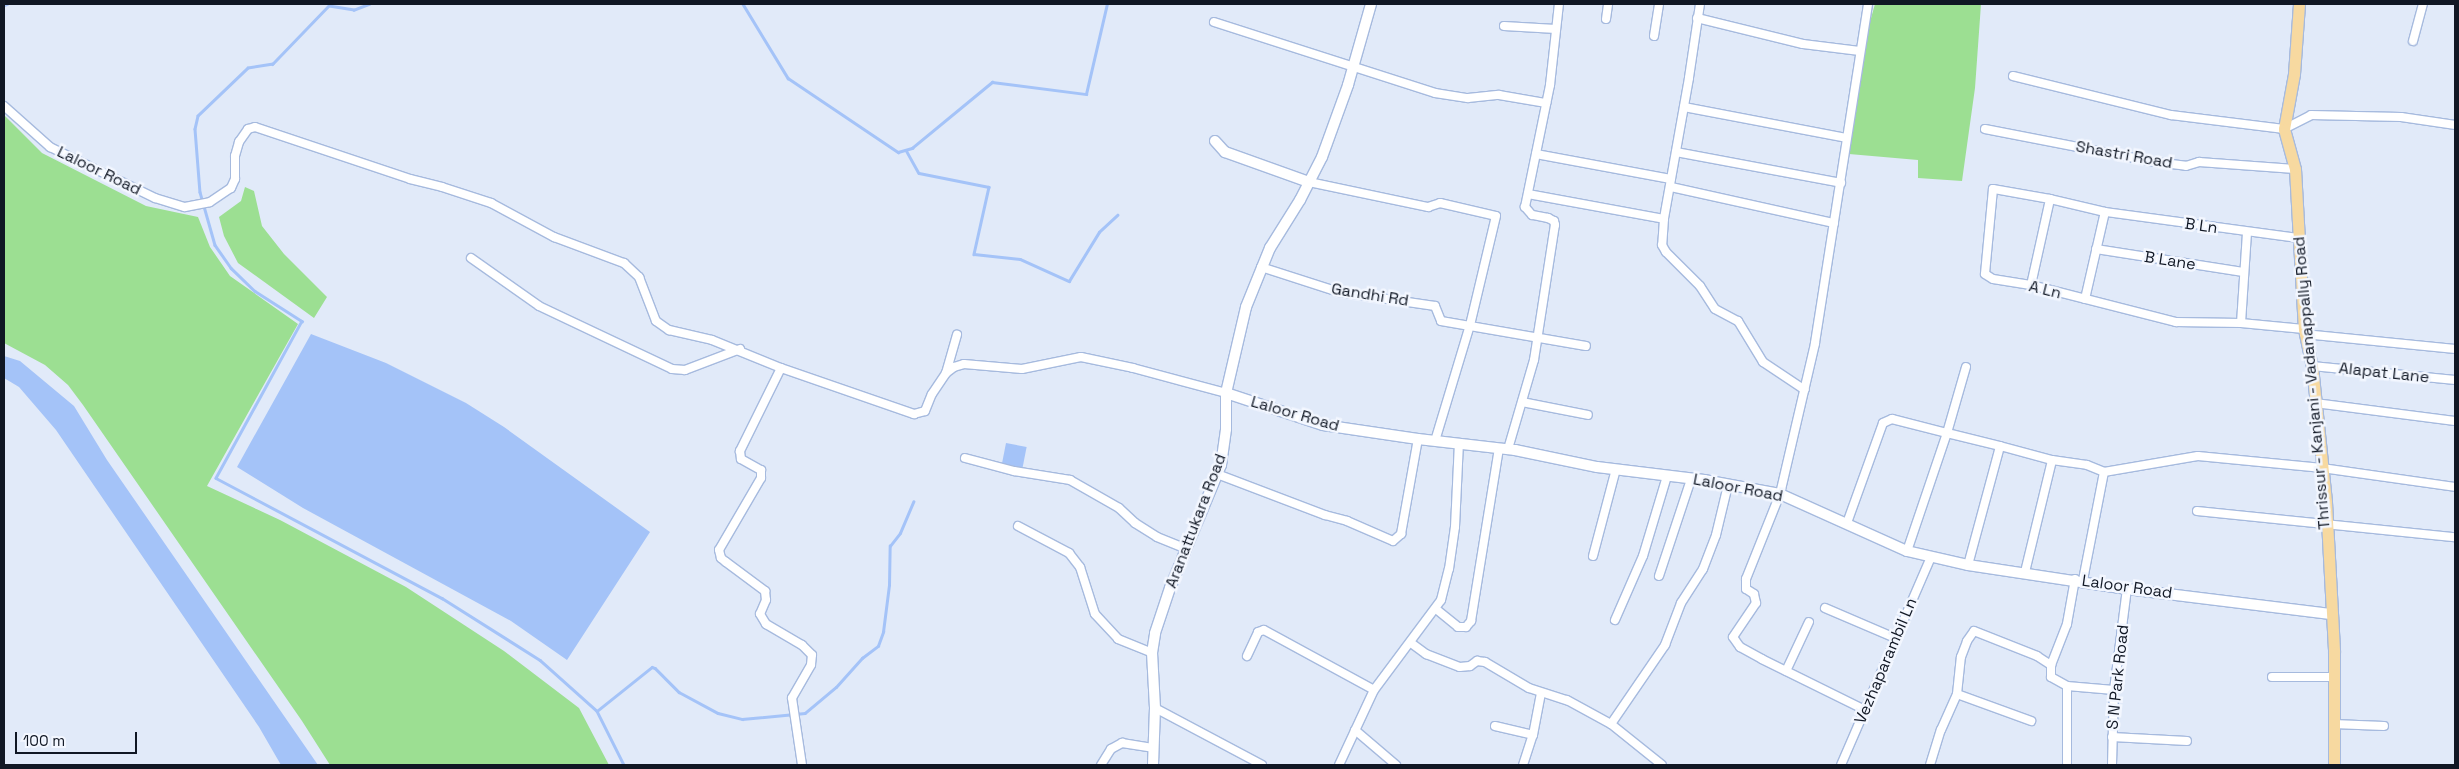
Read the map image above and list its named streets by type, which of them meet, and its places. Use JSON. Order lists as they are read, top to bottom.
{
  "streets": {
    "main road": ["Thrissur - Kanjani - Vadanappally Road"],
    "street": [
      "Shastri Road",
      "Laloor Road",
      "B Ln",
      "B Lane",
      "A Ln",
      "Gandhi Rd",
      "Alapat Lane",
      "Aranattukara Road",
      "Vezhaparambil Ln",
      "S N Park Road"
    ]
  },
  "crossings": [
    ["Shastri Road", "Thrissur - Kanjani - Vadanappally Road"],
    ["Laloor Road", "Thrissur - Kanjani - Vadanappally Road"],
    ["Laloor Road", "Aranattukara Road"],
    ["Laloor Road", "Vezhaparambil Ln"],
    ["Laloor Road", "S N Park Road"],
    ["B Ln", "A Ln"],
    ["B Ln", "Thrissur - Kanjani - Vadanappally Road"],
    ["A Ln", "Thrissur - Kanjani - Vadanappally Road"],
    ["Gandhi Rd", "Aranattukara Road"],
    ["Alapat Lane", "Thrissur - Kanjani - Vadanappally Road"]
  ],
  "scale_bar": "100 m"
}
